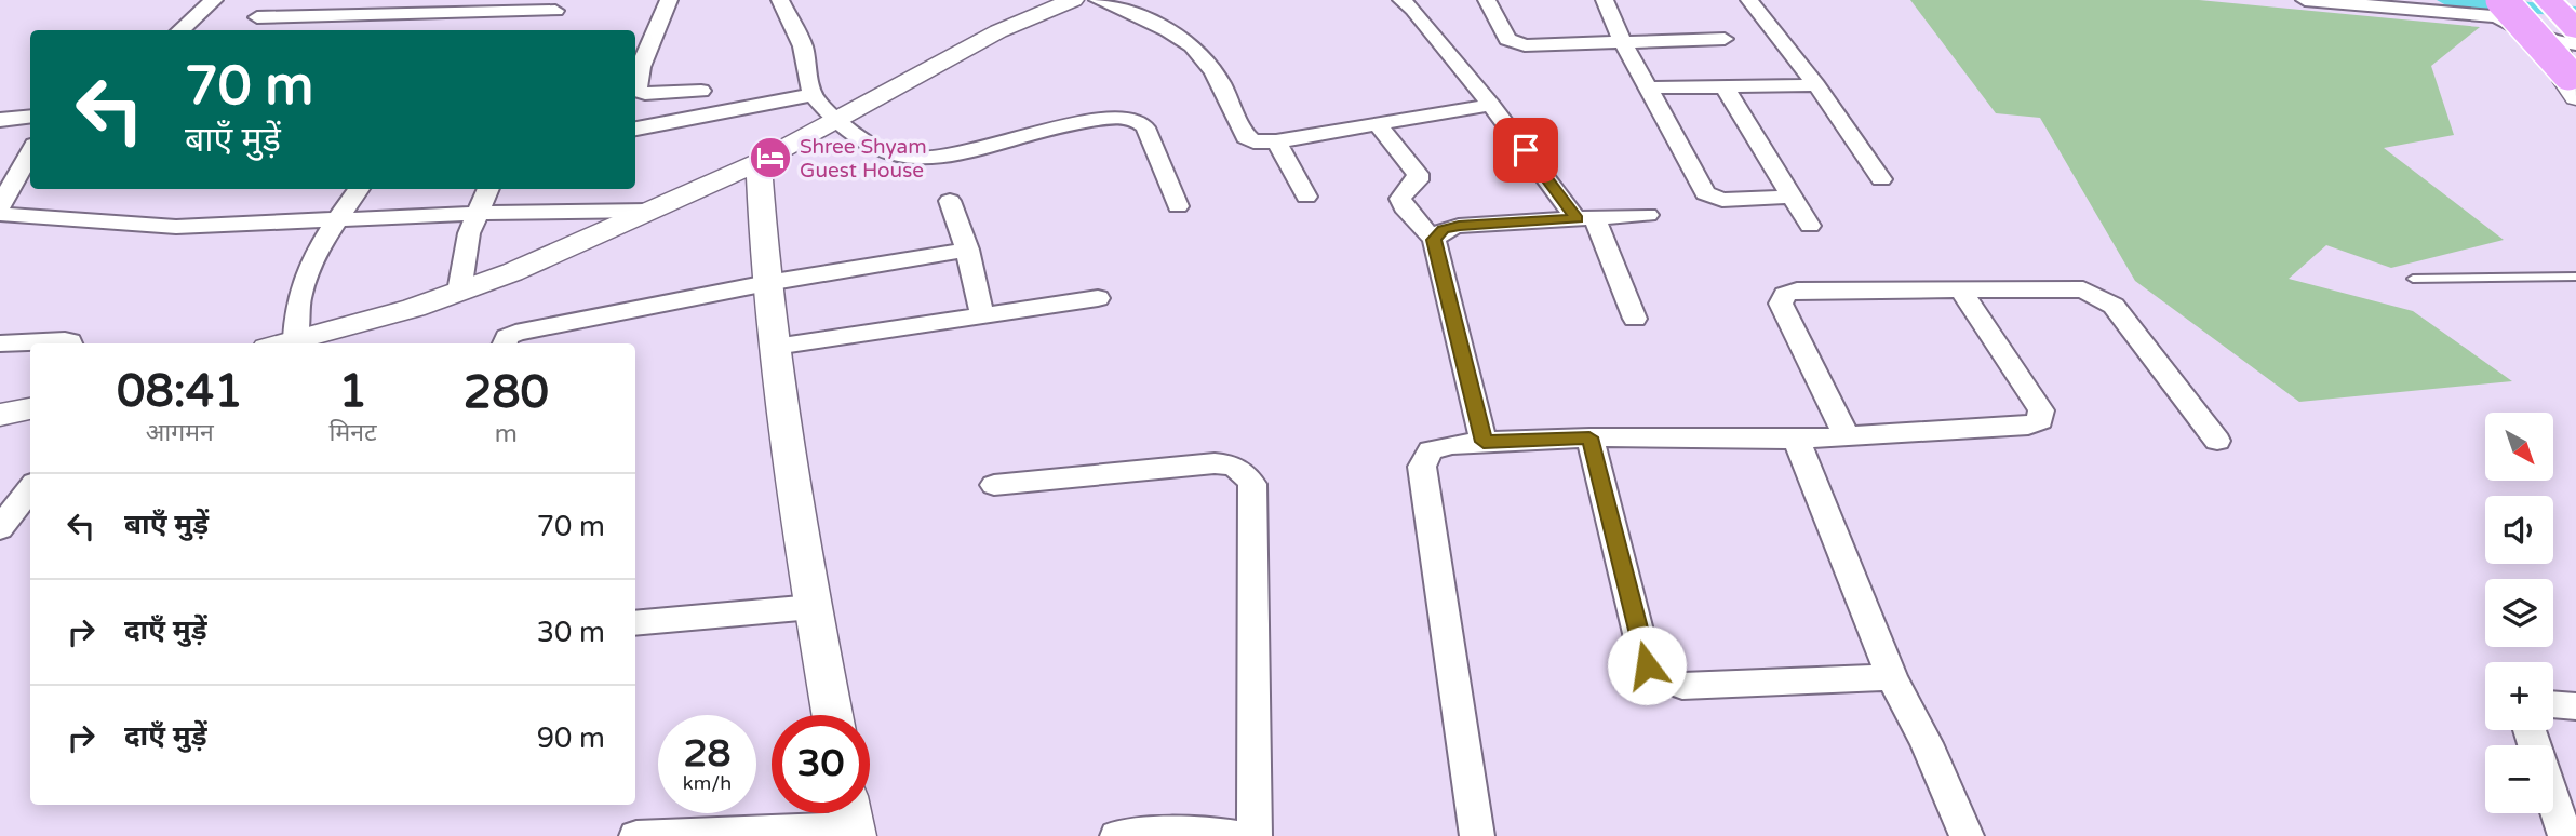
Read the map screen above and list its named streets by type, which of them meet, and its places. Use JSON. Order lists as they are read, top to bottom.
{
  "places": {
    "hotel": ["Shree Shyam Guest House"]
  },
  "north": "bottom right",
  "page": {
    "turn": ["70 m", "बाएँ मुड़ें"],
    "eta": [
      "08:41",
      "आगमन",
      "1",
      "मिनट",
      "280",
      "m"
    ],
    "map_buttons": ["+", "−"],
    "list": [
      {
        "name": "बाएँ मुड़ें",
        "value": "70 m"
      },
      {
        "name": "दाएँ मुड़ें",
        "value": "30 m"
      },
      {
        "name": "दाएँ मुड़ें",
        "value": "90 m"
      }
    ],
    "speed": "28 km/h",
    "limit": "30"
  }
}
